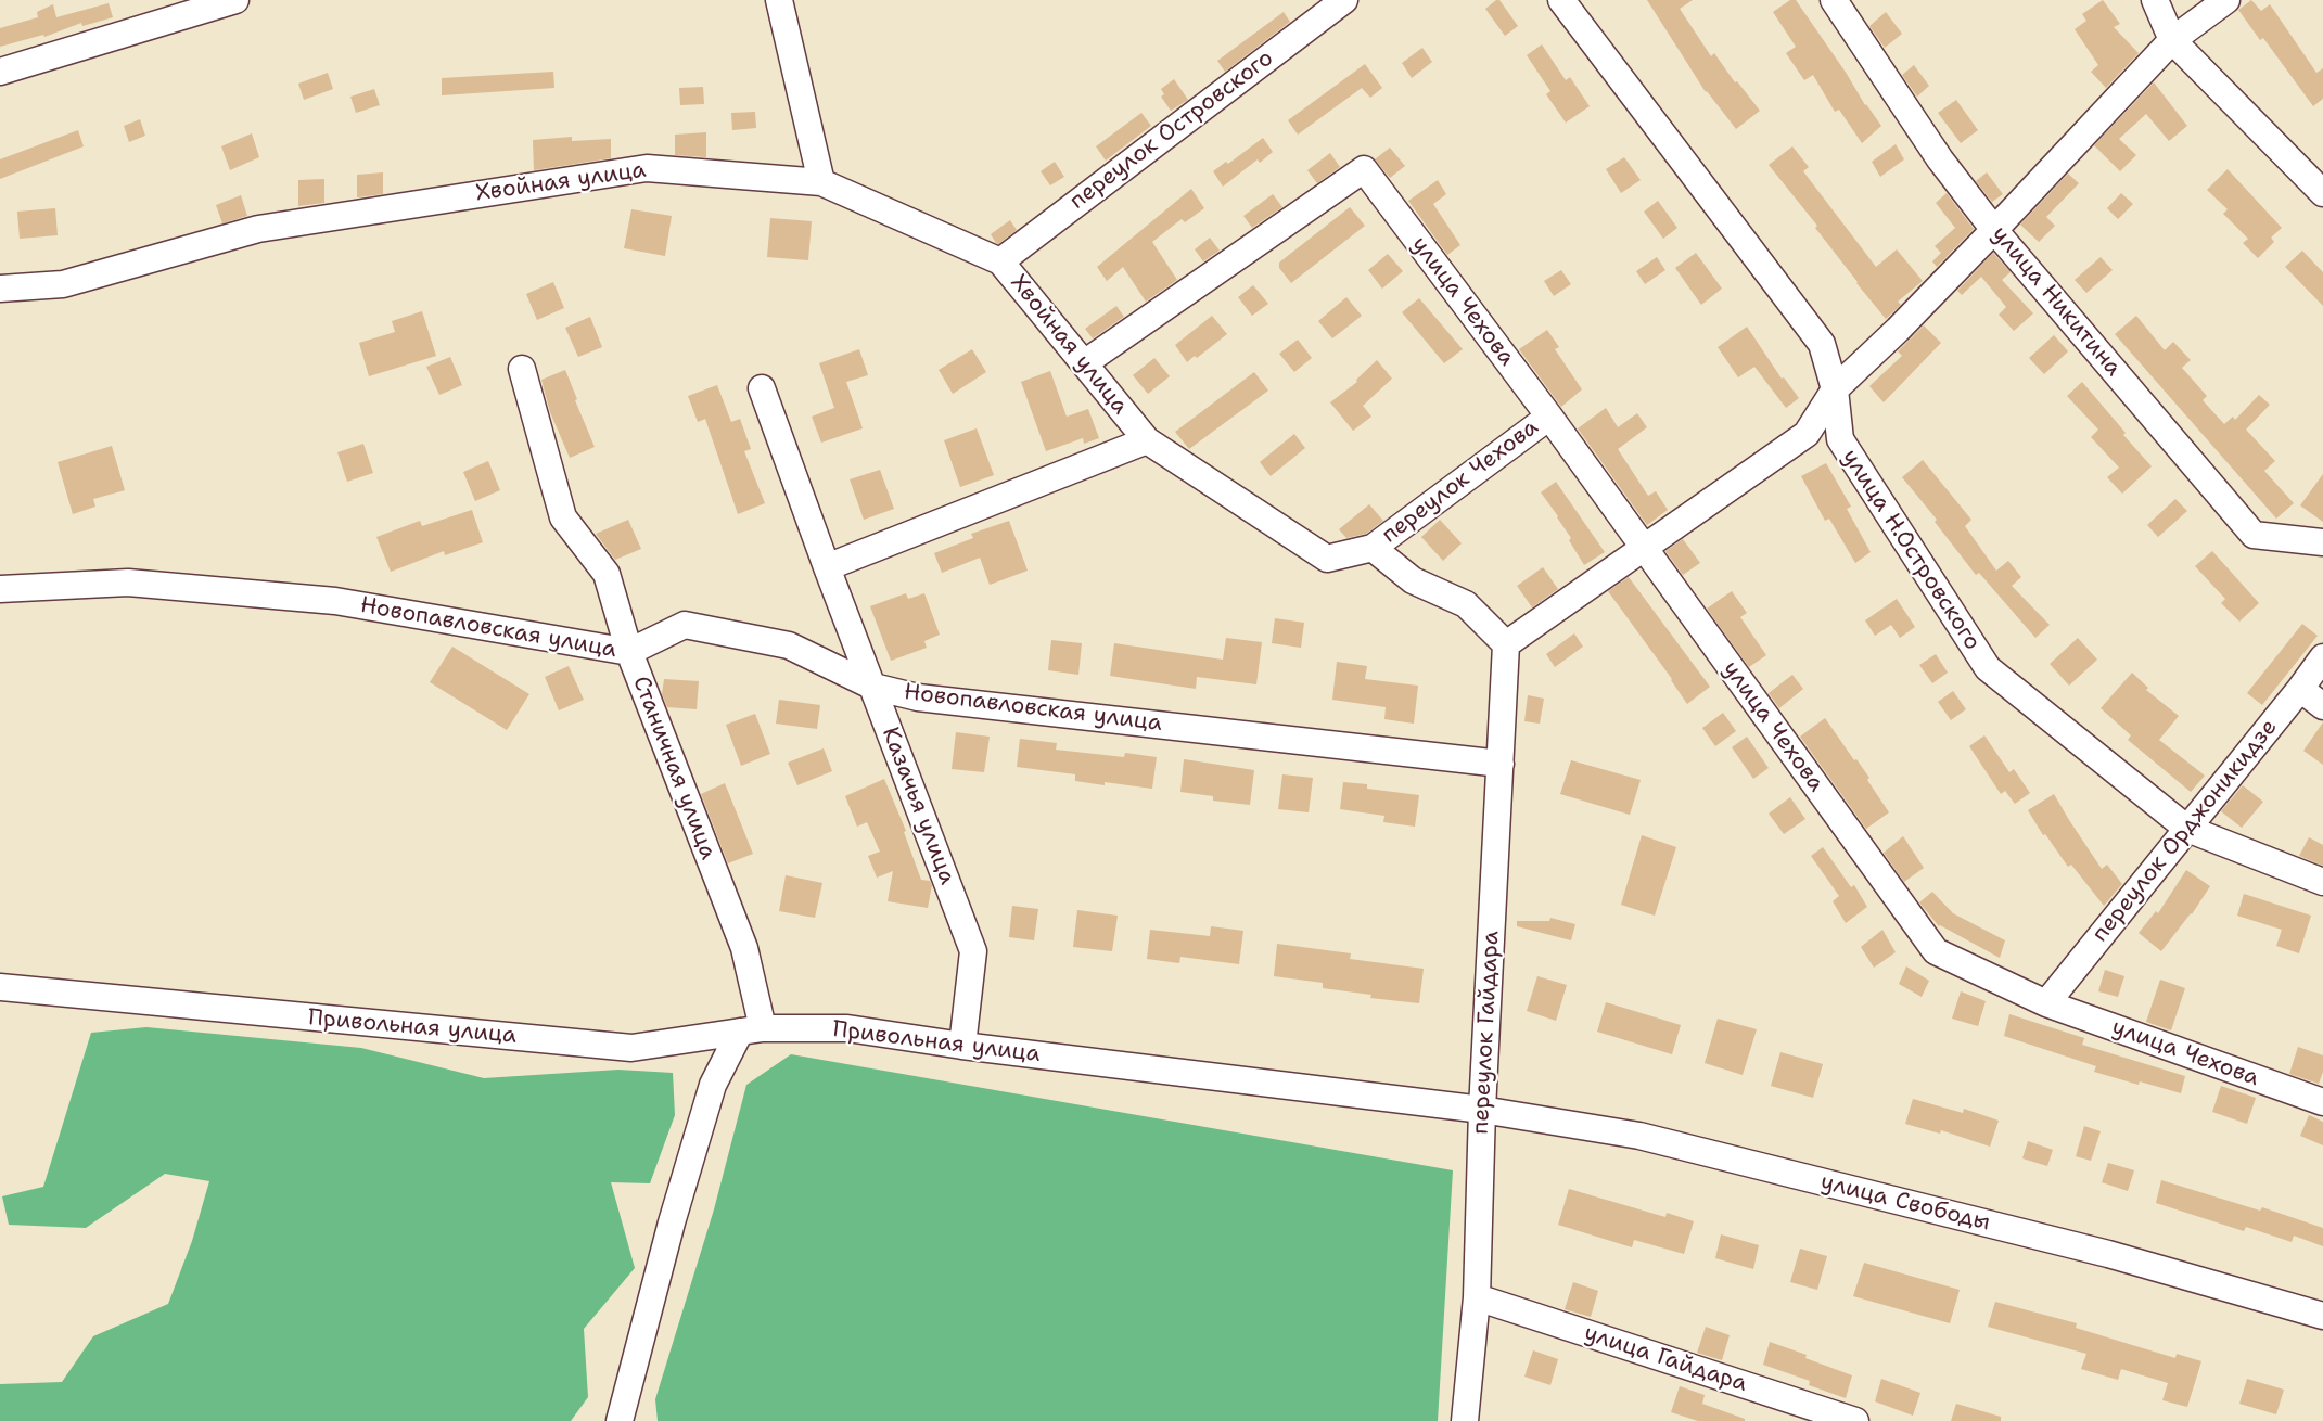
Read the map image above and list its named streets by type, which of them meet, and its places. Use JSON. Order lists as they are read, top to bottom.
{
  "streets": {
    "street": [
      "переулок Островского",
      "Хвойная улица",
      "улица Чехова",
      "улица Никитина",
      "переулок Чехова",
      "улица Н.Островского",
      "Новопавловская улица",
      "Станичная улица",
      "Казачья улица",
      "переулок Орджоникидзе",
      "Привольная улица",
      "переулок Гайдара",
      "улица Свободы",
      "улица Гайдара"
    ]
  },
  "crossings": [
    ["переулок Островского", "Хвойная улица"],
    ["Хвойная улица", "улица Чехова"],
    ["Хвойная улица", "переулок Чехова"],
    ["улица Чехова", "переулок Чехова"],
    ["улица Чехова", "переулок Орджоникидзе"],
    ["улица Н.Островского", "переулок Орджоникидзе"],
    ["Новопавловская улица", "Станичная улица"],
    ["Новопавловская улица", "Казачья улица"],
    ["Новопавловская улица", "переулок Гайдара"],
    ["Станичная улица", "Привольная улица"],
    ["Казачья улица", "Привольная улица"],
    ["Привольная улица", "переулок Гайдара"],
    ["Привольная улица", "улица Свободы"],
    ["переулок Гайдара", "улица Свободы"],
    ["переулок Гайдара", "улица Гайдара"]
  ]
}
